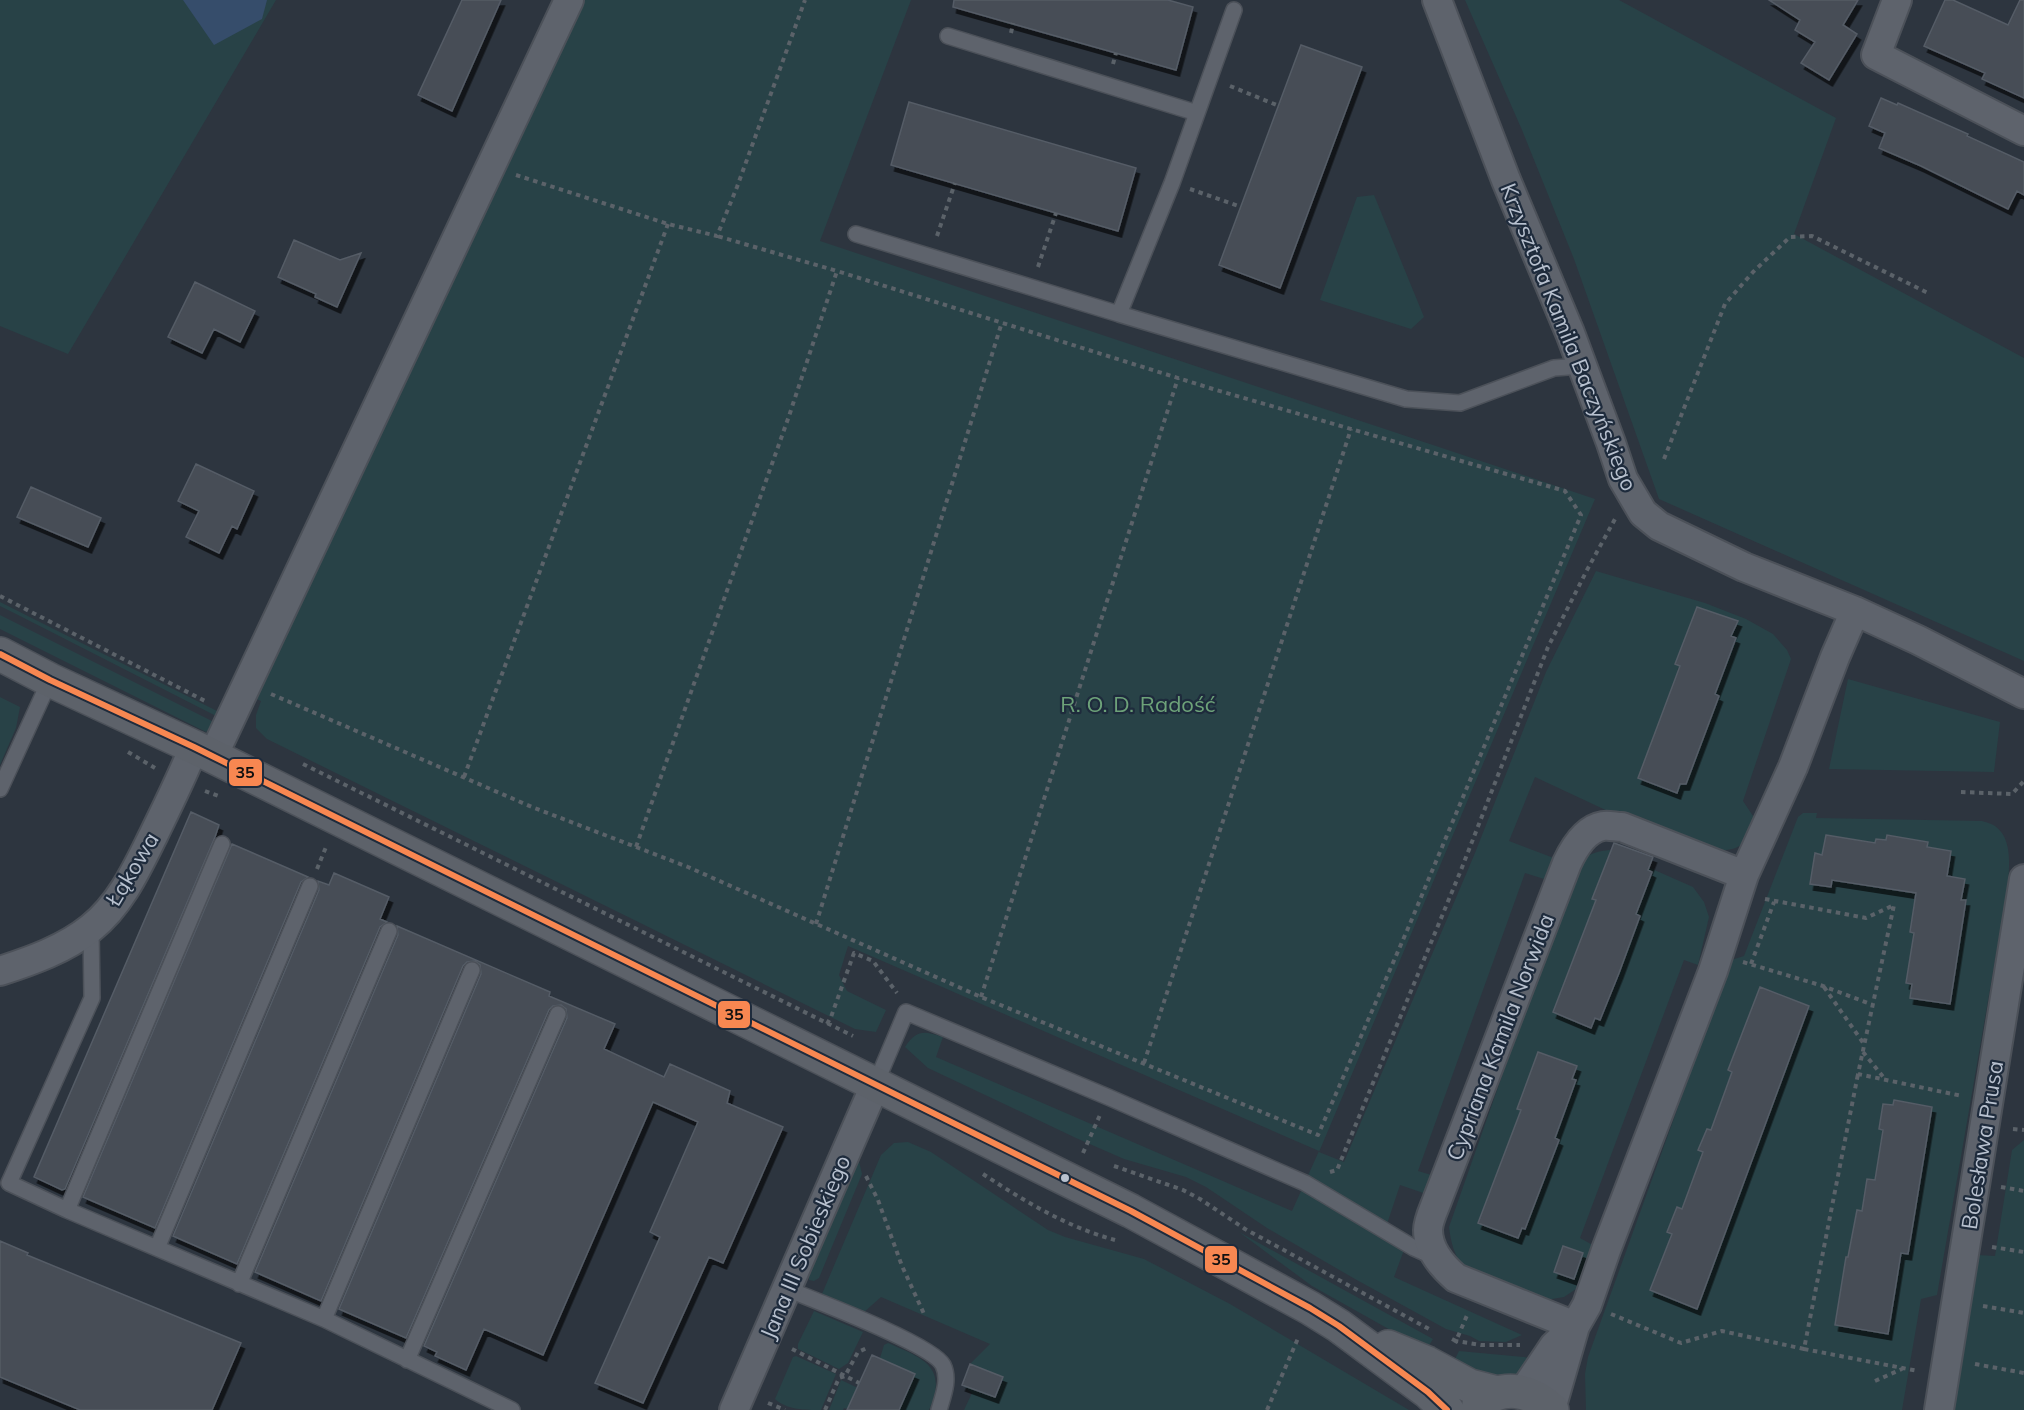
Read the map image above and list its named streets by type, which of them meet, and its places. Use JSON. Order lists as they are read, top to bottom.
{
  "streets": {
    "street": [
      "Krzysztofa Kamila Baczyńskiego",
      "Łąkowa",
      "Cypriana Kamila Norwida",
      "Bolesława Prusa",
      "Jana III Sobieskiego"
    ]
  },
  "parks": ["R. O. D. Radość"],
  "lines": ["transit line 35"]
}
